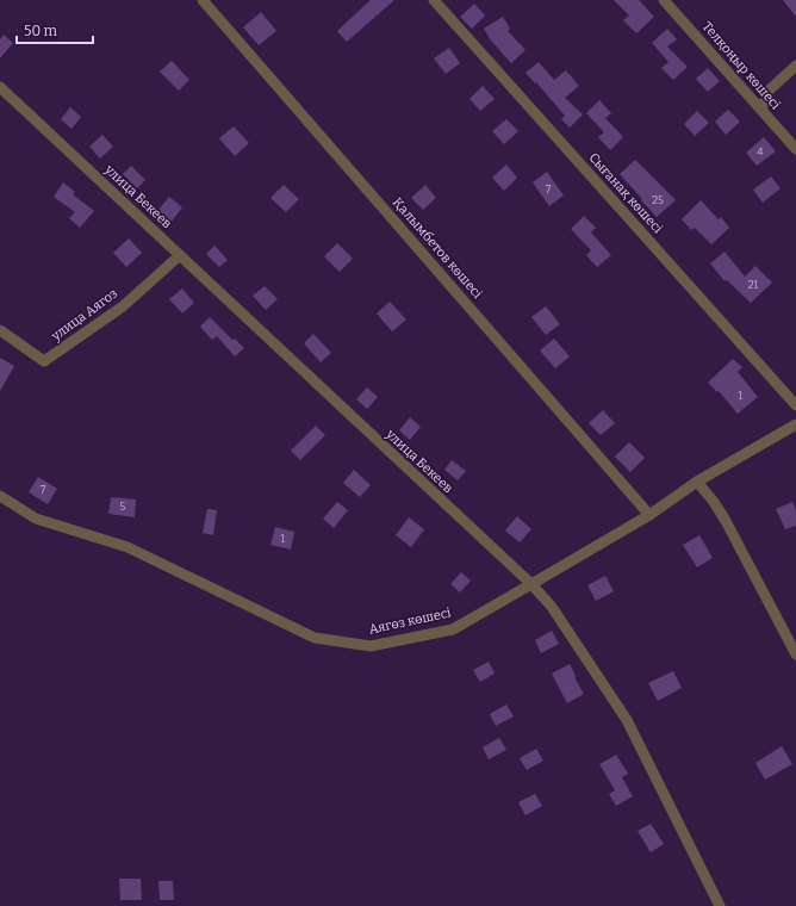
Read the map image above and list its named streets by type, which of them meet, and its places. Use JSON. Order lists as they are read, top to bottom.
{
  "streets": {
    "street": [
      "Телқоңыр көшесі",
      "Сығанақ көшесі",
      "улица Бекеев",
      "Қалымбетов көшесі",
      "улица Аягоз",
      "Аягөз көшесі"
    ]
  },
  "crossings": [
    ["улица Бекеев", "улица Аягоз"],
    ["улица Бекеев", "Аягөз көшесі"]
  ],
  "house_numbers": [
    "4",
    "7",
    "25",
    "21",
    "1",
    "7",
    "5",
    "1"
  ],
  "scale_bar": "50 m"
}
